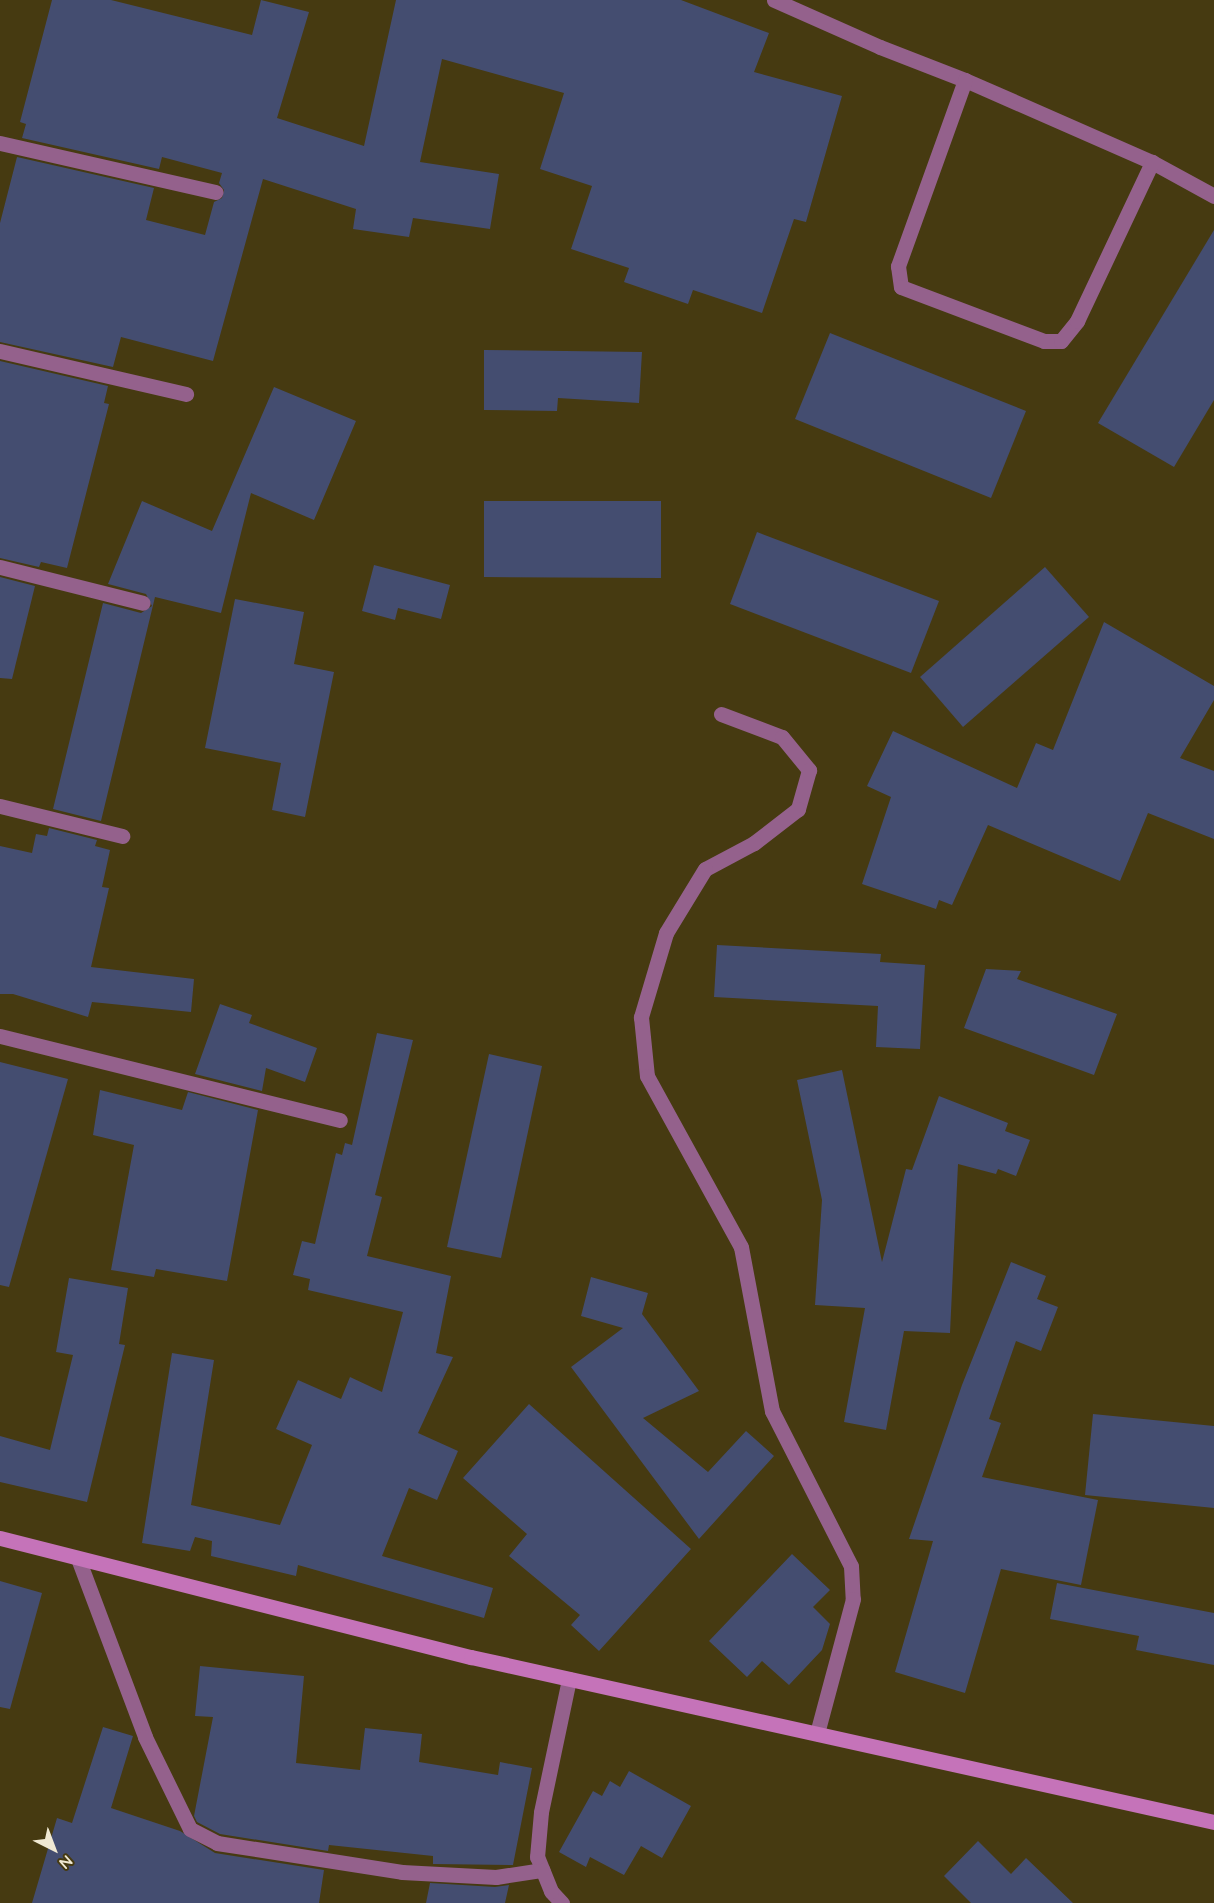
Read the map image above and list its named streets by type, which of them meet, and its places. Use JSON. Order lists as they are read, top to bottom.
{
  "north": "bottom right"
}
